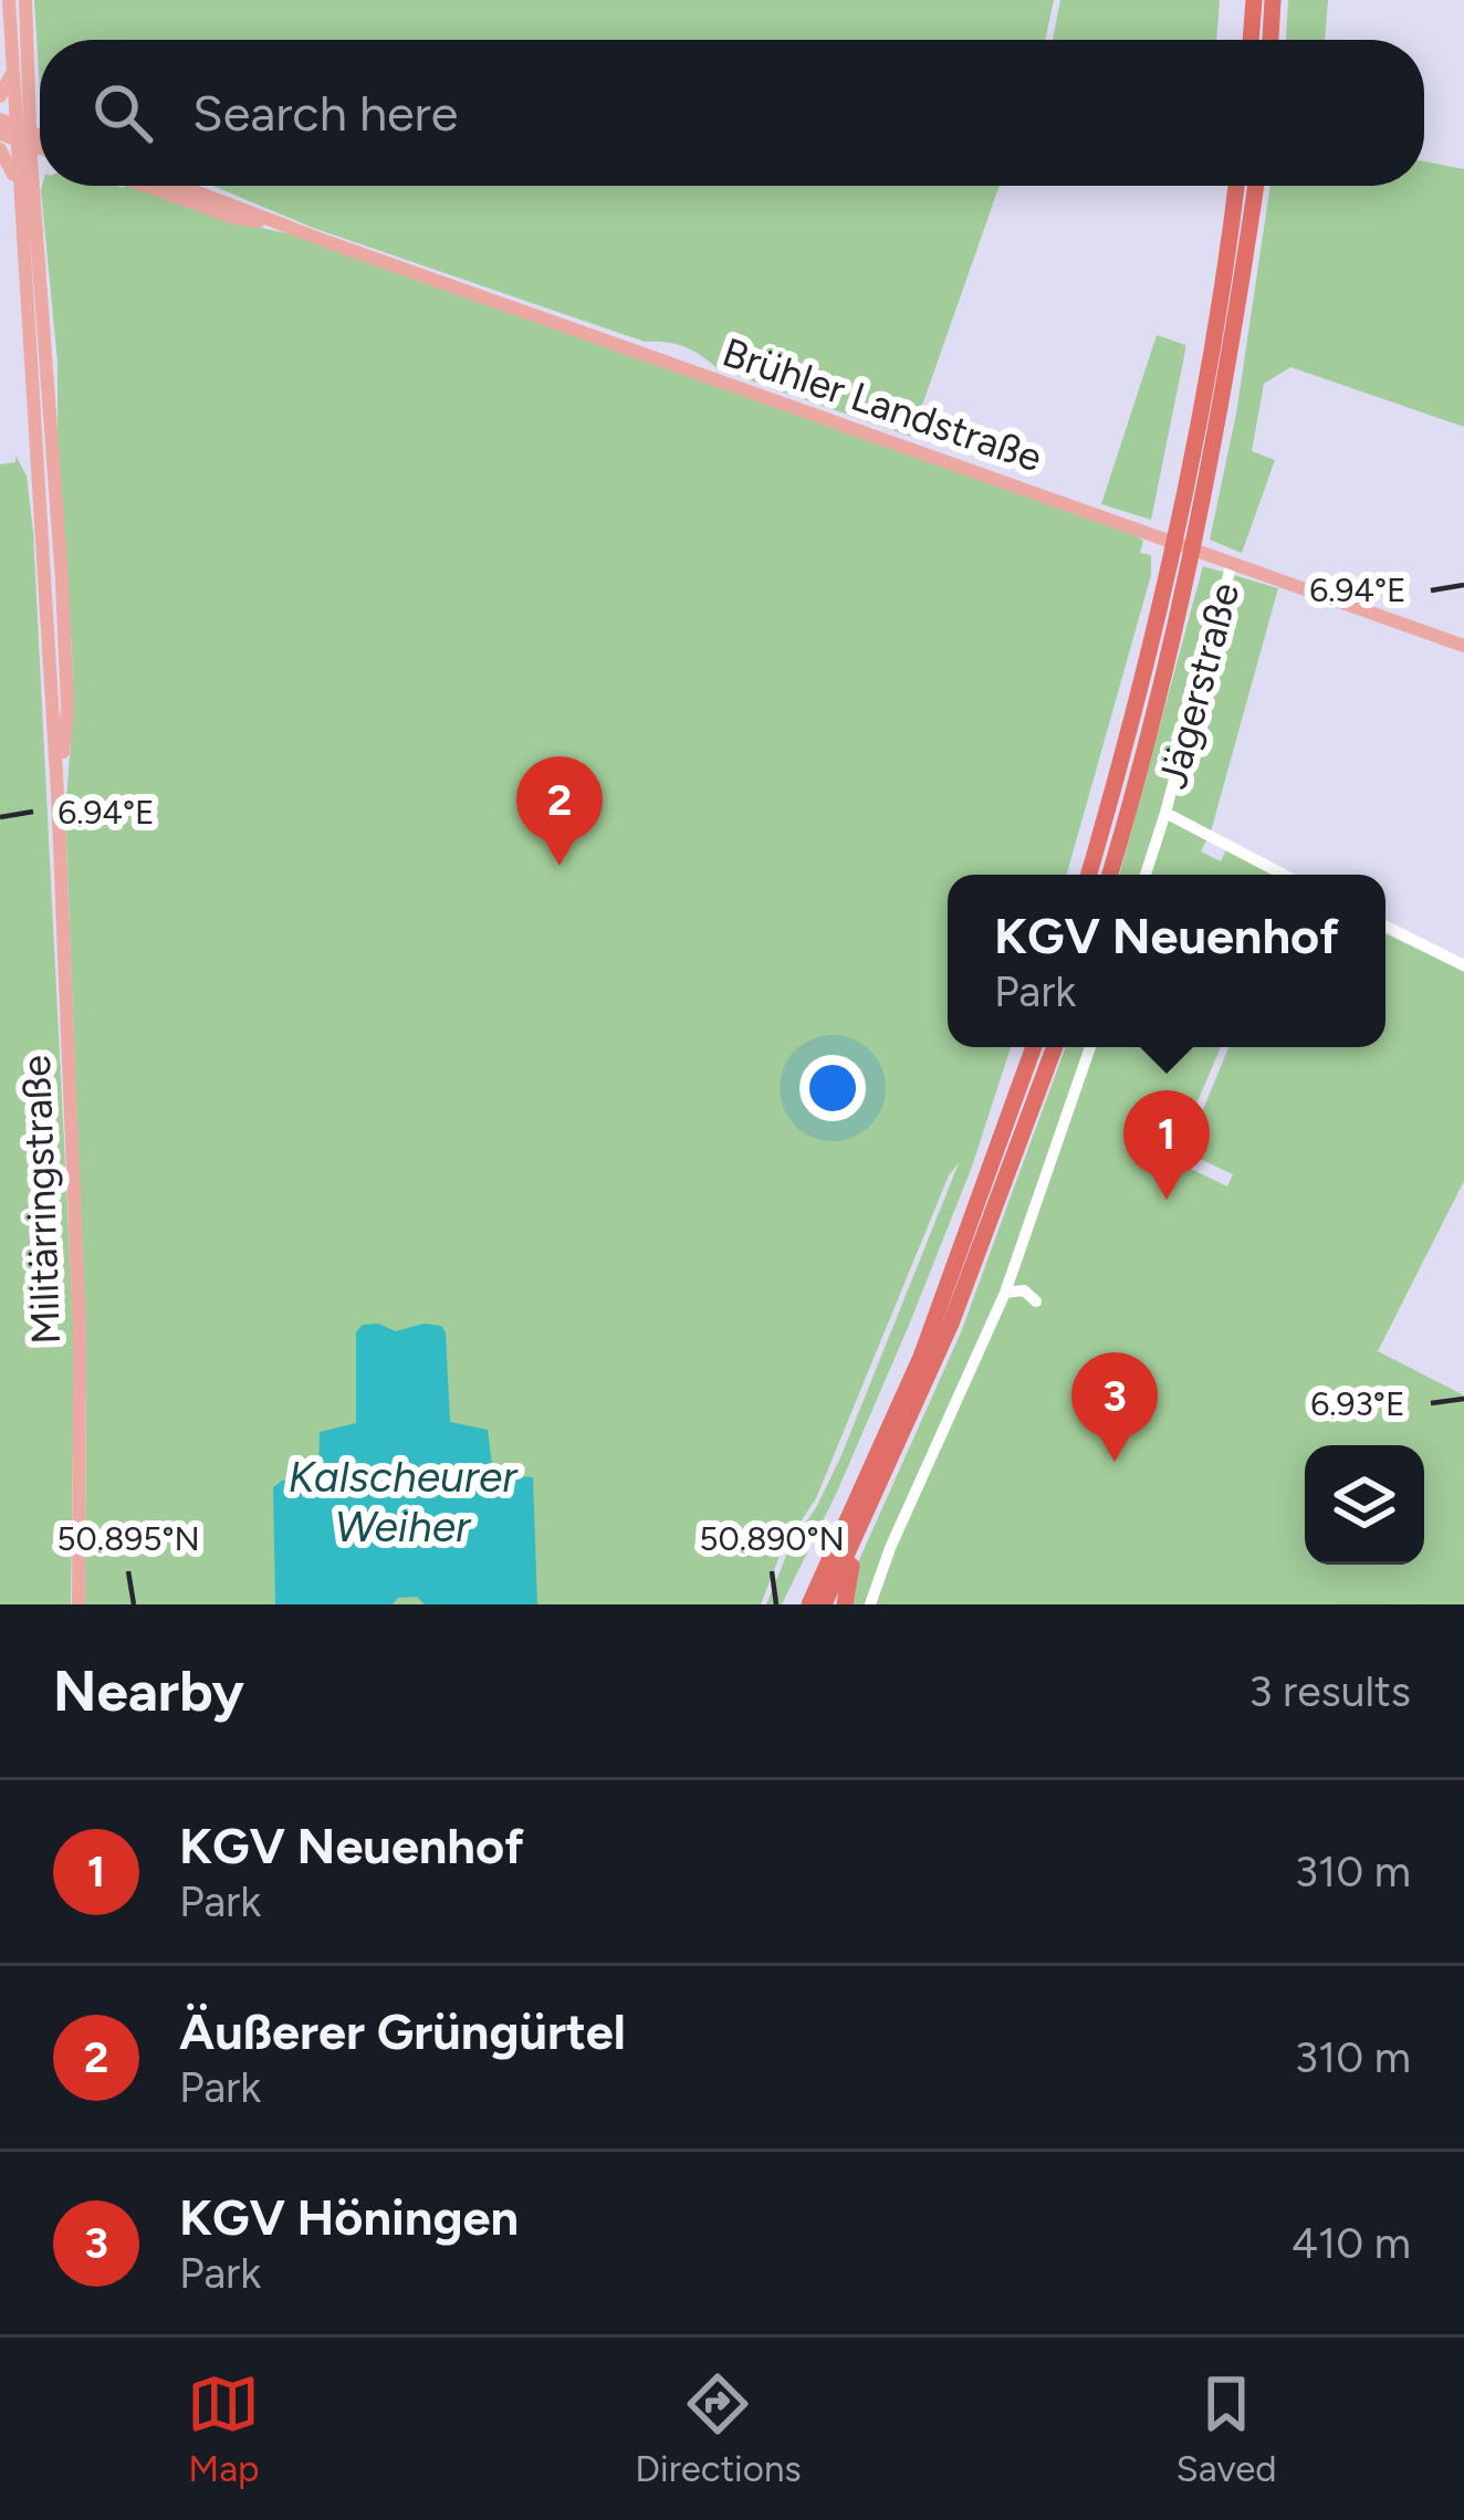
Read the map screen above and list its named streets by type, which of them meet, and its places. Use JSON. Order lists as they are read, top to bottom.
{
  "streets": {
    "main road": ["Brühler Landstraße", "Militärringstraße"],
    "street": ["Jägerstraße"]
  },
  "crossings": [
    ["Brühler Landstraße", "Jägerstraße"]
  ],
  "water": ["Kalscheurer Weiher"],
  "page": {
    "search": "Search here",
    "pins": ["2", "1", "3"],
    "popup": ["KGV Neuenhof", "Park"],
    "heading": ["Nearby", "3 results"],
    "list": [
      {
        "mark": "1",
        "name": "KGV Neuenhof",
        "note": "Park",
        "value": "310 m"
      },
      {
        "mark": "2",
        "name": "Äußerer Grüngürtel",
        "note": "Park",
        "value": "310 m"
      },
      {
        "mark": "3",
        "name": "KGV Höningen",
        "note": "Park",
        "value": "410 m"
      }
    ],
    "nav": ["Map", "Directions", "Saved"]
  },
  "coordinates": [
    "6.94°E",
    "6.93°E",
    "50.895°N",
    "50.890°N"
  ]
}
